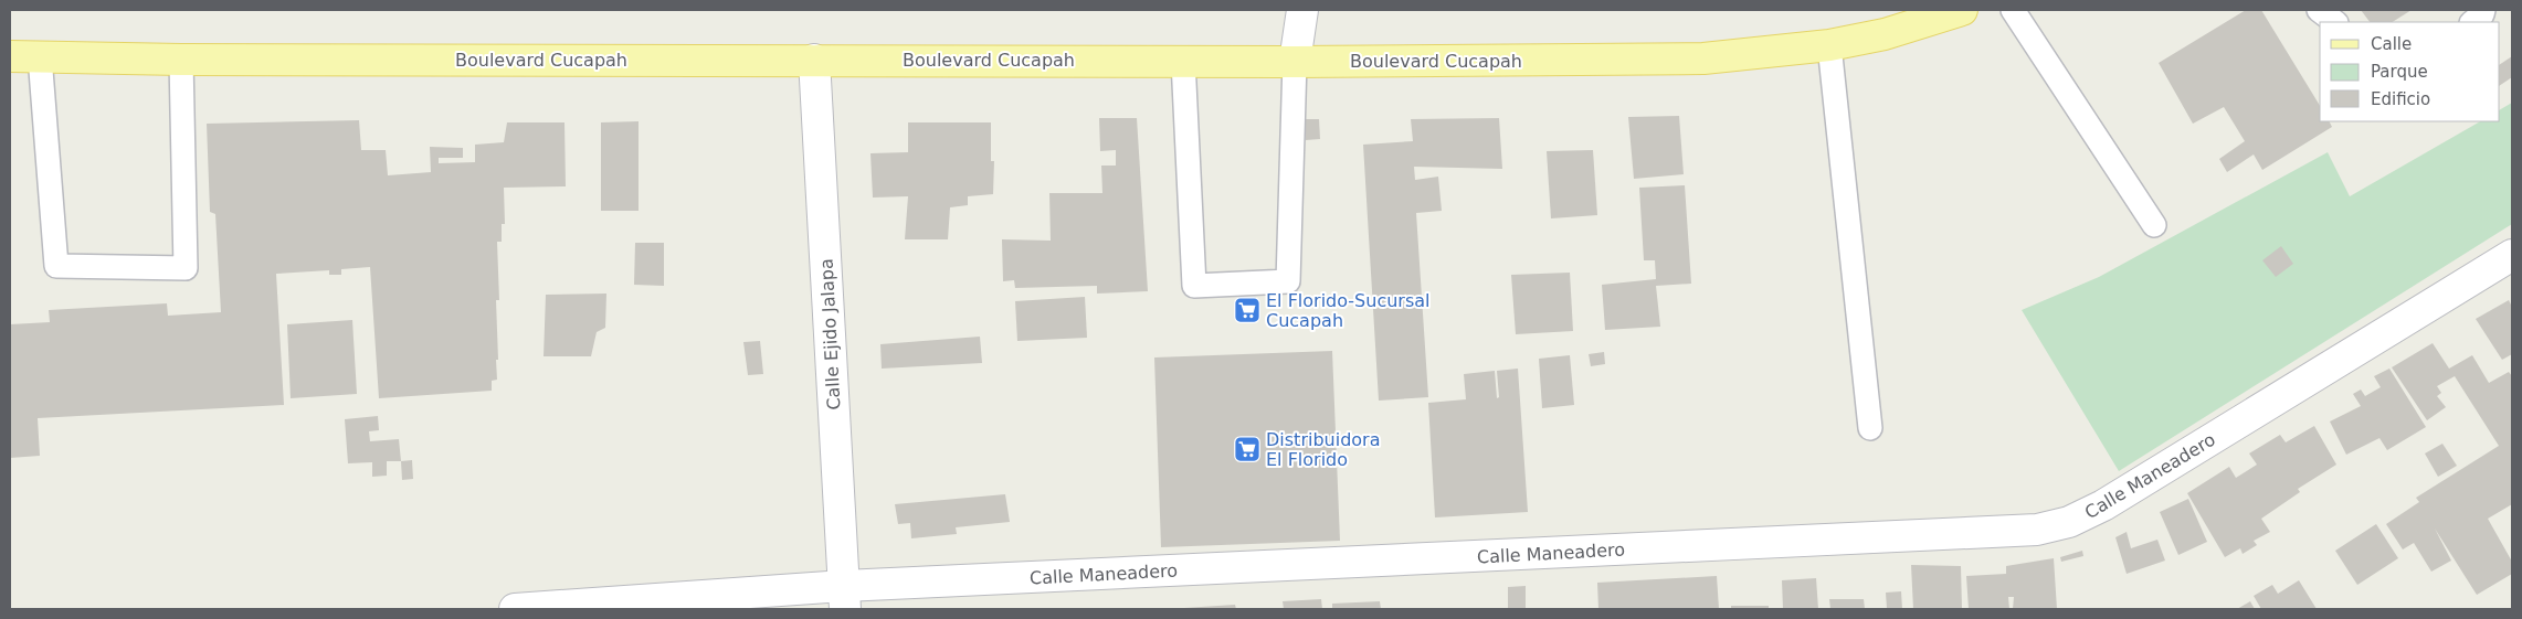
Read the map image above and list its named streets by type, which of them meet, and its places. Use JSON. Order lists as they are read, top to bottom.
{
  "streets": {
    "main road": ["Boulevard Cucapah"],
    "street": ["Calle Ejido Jalapa", "Calle Maneadero"]
  },
  "crossings": [
    ["Boulevard Cucapah", "Calle Ejido Jalapa"],
    ["Calle Ejido Jalapa", "Calle Maneadero"]
  ],
  "places": {
    "supermarket": ["El Florido-Sucursal Cucapah", "Distribuidora El Florido"]
  },
  "legend": ["Calle", "Parque", "Edificio"]
}
